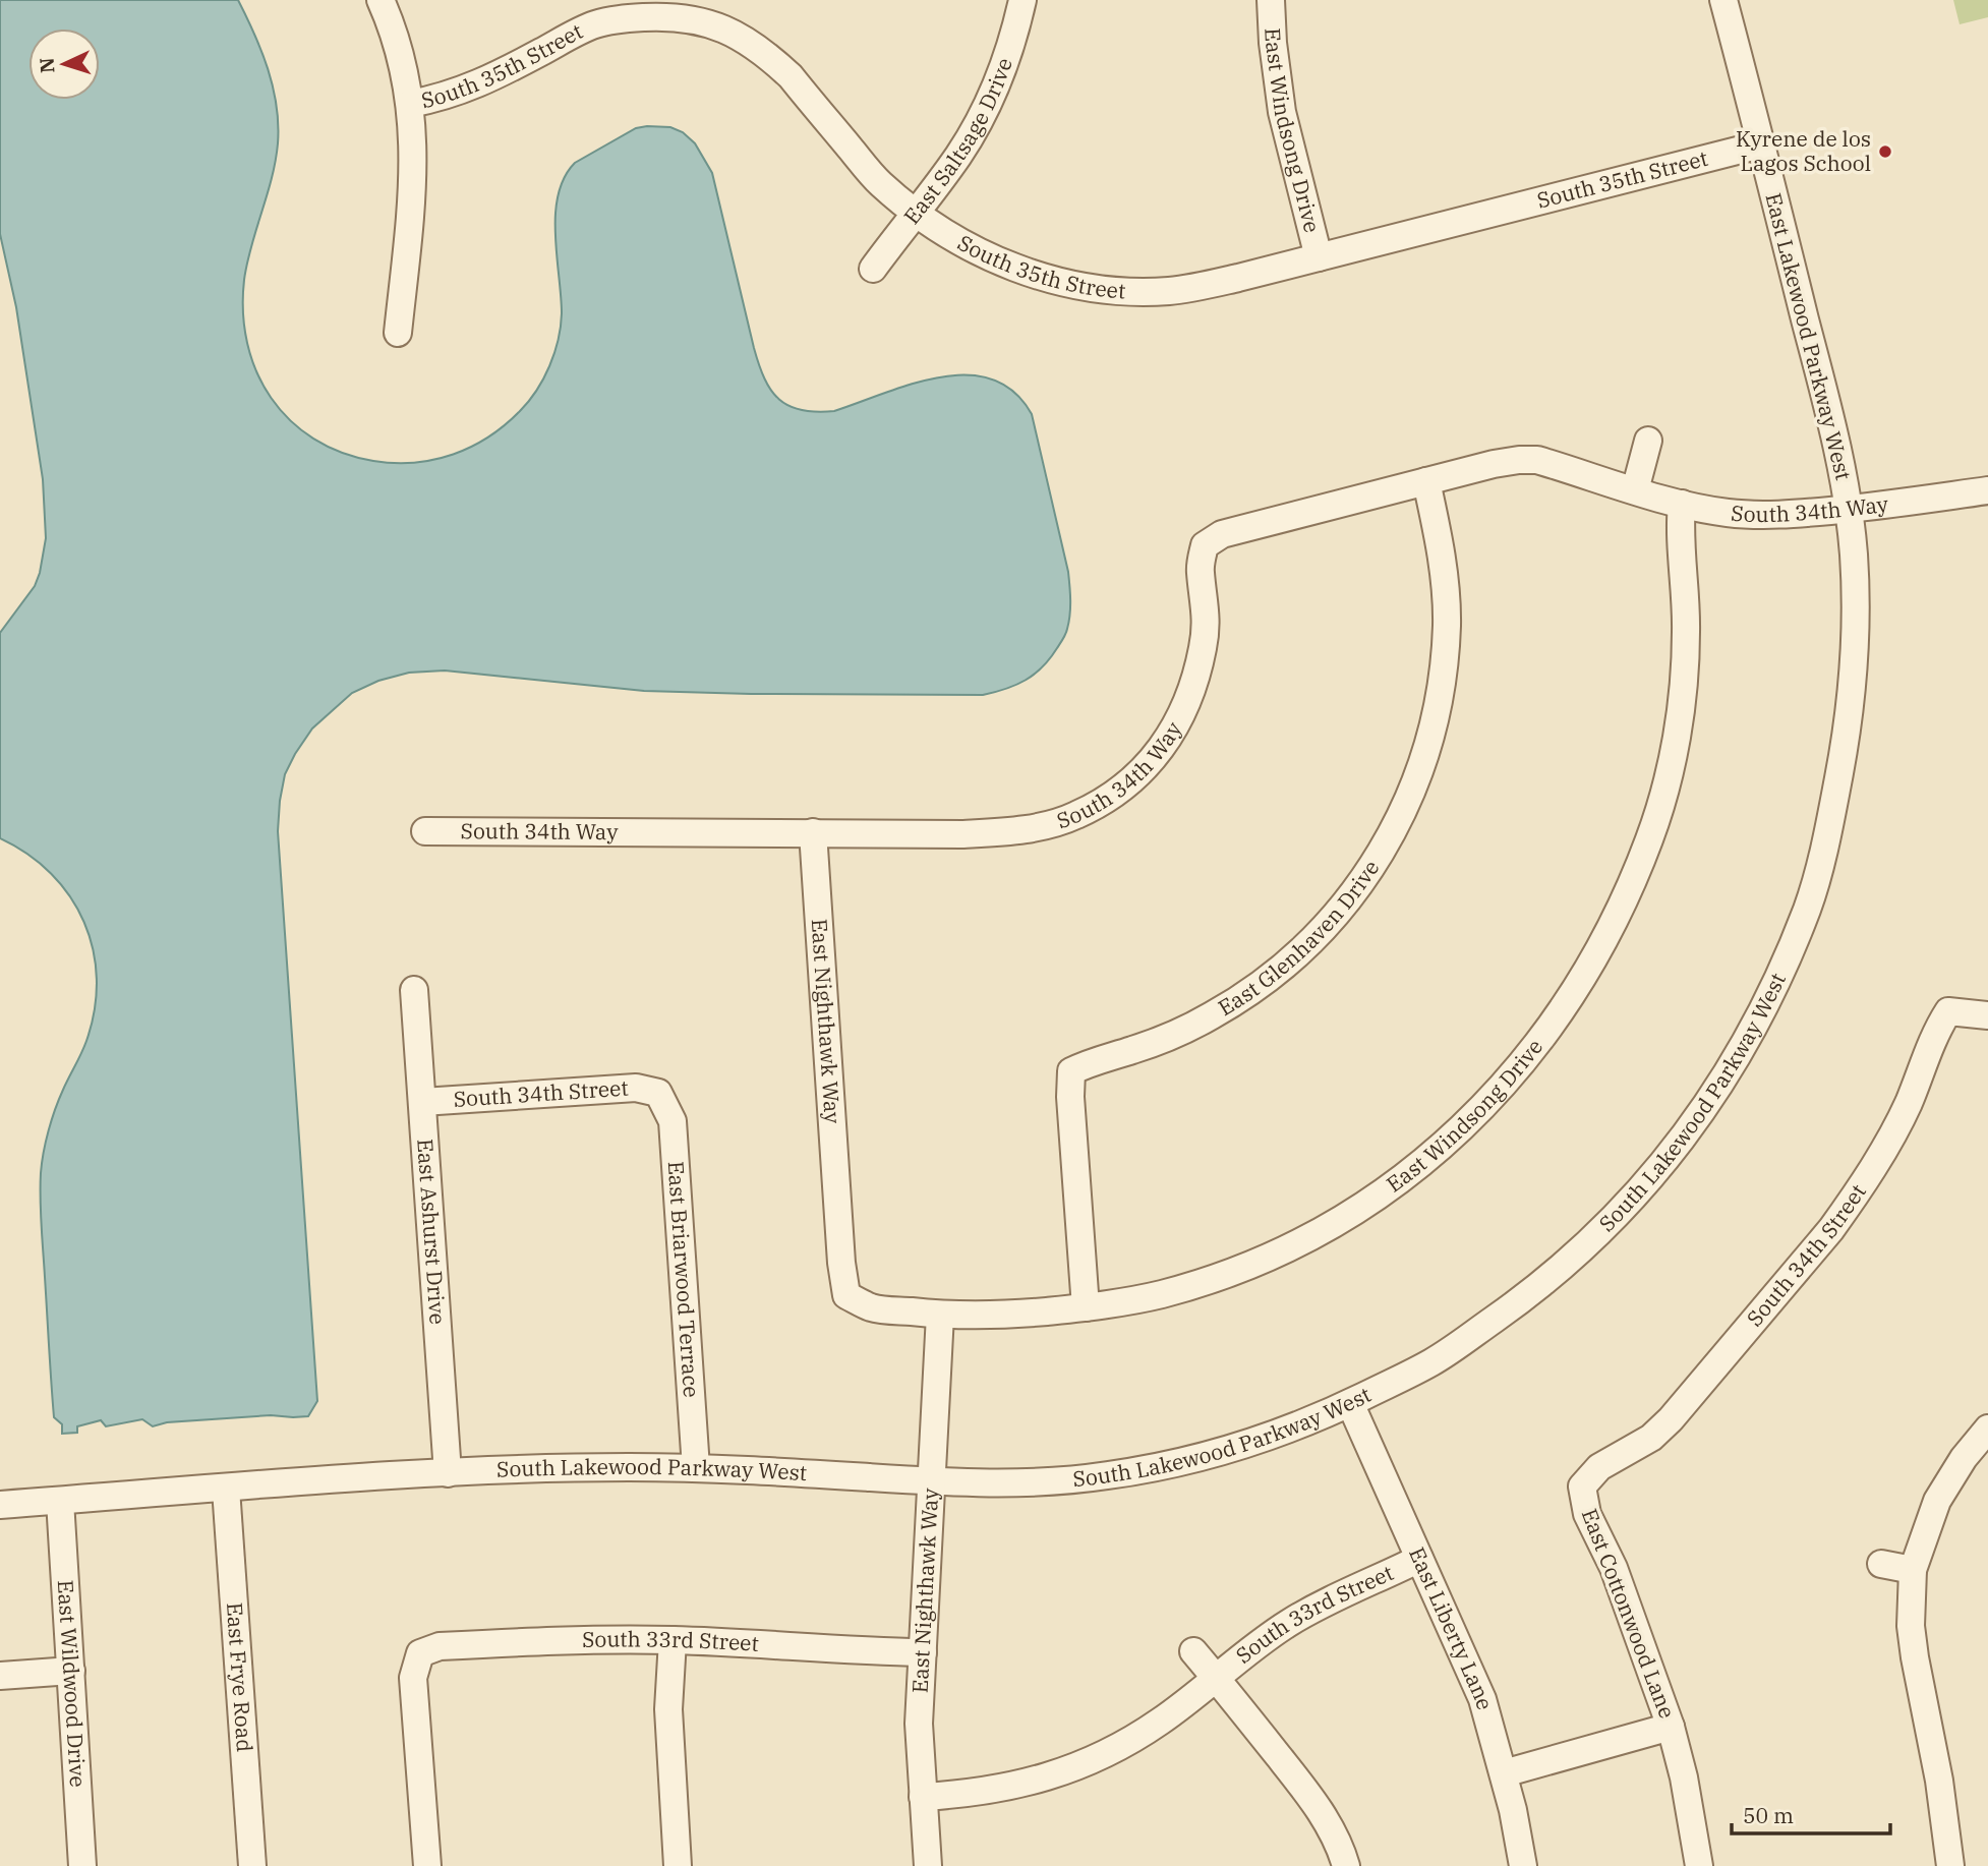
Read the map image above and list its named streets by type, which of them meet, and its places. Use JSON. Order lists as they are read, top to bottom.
{
  "streets": {
    "street": [
      "South 35th Street",
      "East Windsong Drive",
      "East Saltsage Drive",
      "East Lakewood Parkway West",
      "South 34th Way",
      "East Glenhaven Drive",
      "East Nighthawk Way",
      "South 34th Street",
      "South Lakewood Parkway West",
      "East Ashurst Drive",
      "East Briarwood Terrace",
      "East Cottonwood Lane",
      "South 33rd Street",
      "East Liberty Lane",
      "East Frye Road",
      "East Wildwood Drive"
    ]
  },
  "crossings": [
    ["South 35th Street", "East Windsong Drive"],
    ["South 35th Street", "East Saltsage Drive"],
    ["South 35th Street", "East Lakewood Parkway West"],
    ["East Windsong Drive", "South 34th Way"],
    ["East Windsong Drive", "East Glenhaven Drive"],
    ["East Windsong Drive", "East Nighthawk Way"],
    ["East Lakewood Parkway West", "South 34th Way"],
    ["East Lakewood Parkway West", "South Lakewood Parkway West"],
    ["South 34th Way", "East Glenhaven Drive"],
    ["South 34th Way", "East Nighthawk Way"],
    ["South 34th Way", "South Lakewood Parkway West"],
    ["East Nighthawk Way", "South Lakewood Parkway West"],
    ["East Nighthawk Way", "South 33rd Street"],
    ["South 34th Street", "East Ashurst Drive"],
    ["South 34th Street", "East Briarwood Terrace"],
    ["South 34th Street", "East Cottonwood Lane"],
    ["South Lakewood Parkway West", "East Ashurst Drive"],
    ["South Lakewood Parkway West", "East Briarwood Terrace"],
    ["South Lakewood Parkway West", "East Liberty Lane"],
    ["South Lakewood Parkway West", "East Frye Road"],
    ["South Lakewood Parkway West", "East Wildwood Drive"],
    ["South 33rd Street", "East Liberty Lane"]
  ],
  "places": ["Kyrene de los Lagos School"],
  "scale_bar": "50 m",
  "north": "left"
}
